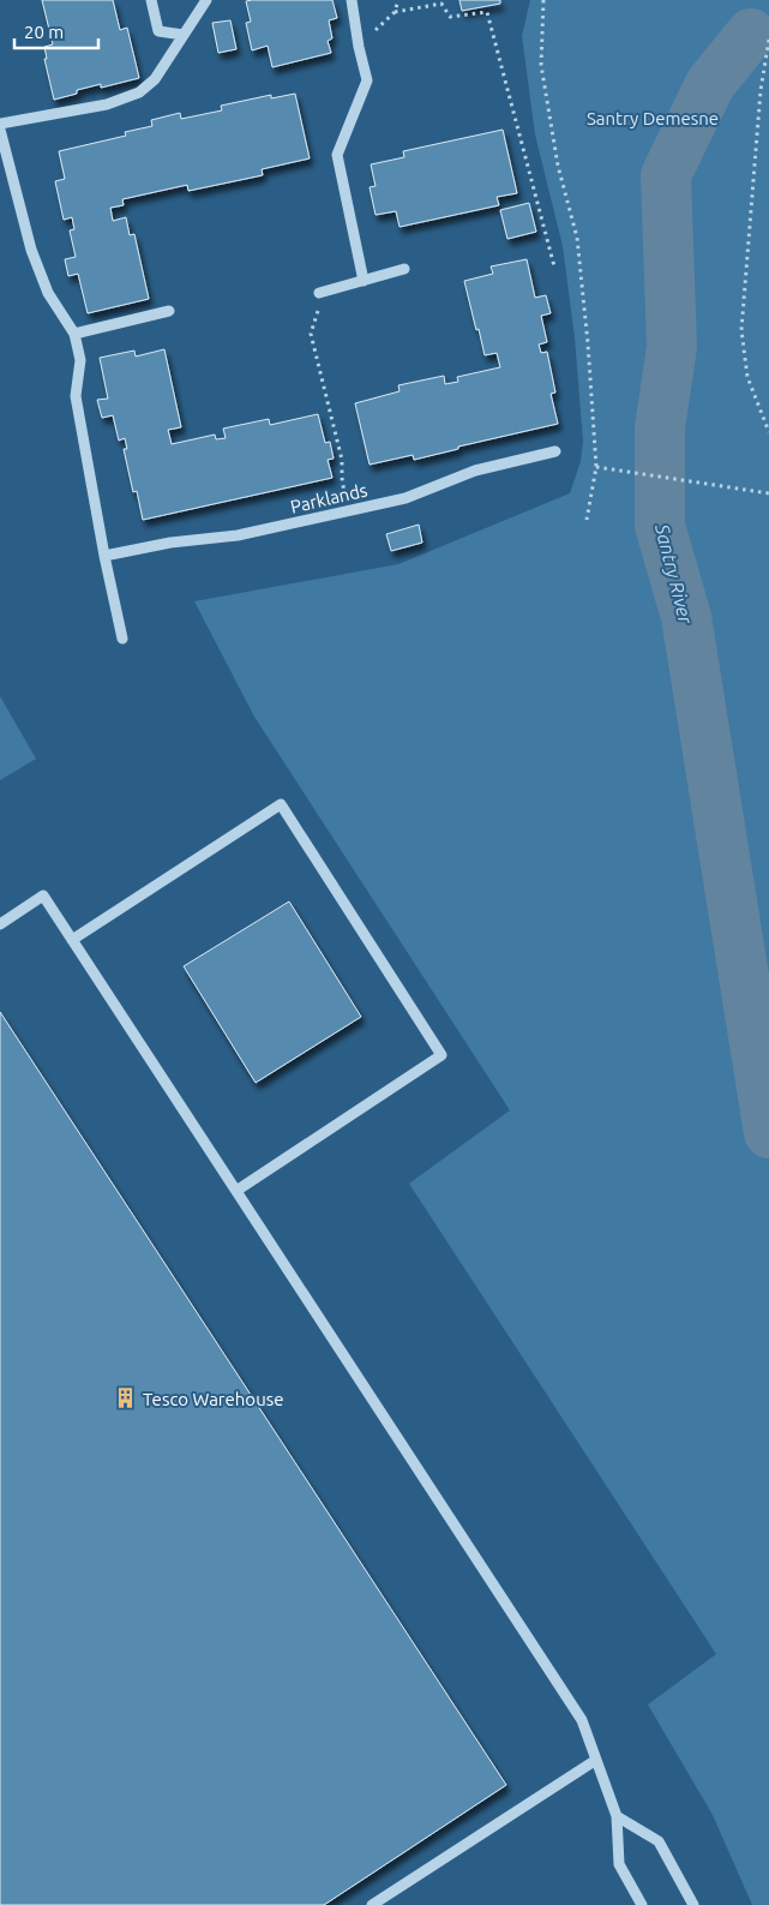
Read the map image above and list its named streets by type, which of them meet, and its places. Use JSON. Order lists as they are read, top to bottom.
{
  "streets": {
    "street": ["Parklands"]
  },
  "water": ["Santry River"],
  "parks": ["Santry Demesne"],
  "places": {
    "building": ["Tesco Warehouse"]
  },
  "scale_bar": "20 m"
}
